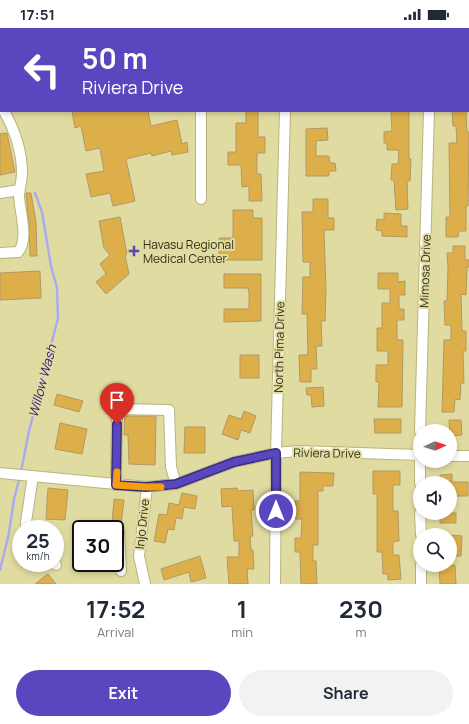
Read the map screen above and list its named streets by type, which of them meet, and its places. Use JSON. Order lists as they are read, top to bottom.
{
  "streets": {
    "street": [
      "Mimosa Drive",
      "North Pima Drive",
      "Riviera Drive",
      "Injo Drive"
    ]
  },
  "crossings": [
    ["North Pima Drive", "Riviera Drive"],
    ["Riviera Drive", "Injo Drive"]
  ],
  "water": ["Willow Wash"],
  "places": {
    "health": ["Havasu Regional Medical Center"]
  },
  "north": "right",
  "page": {
    "status": "17:51",
    "turn": ["50 m", "Riviera Drive"],
    "speed": "25 km/h",
    "limit": "30",
    "eta": [
      "17:52",
      "Arrival",
      "1",
      "min",
      "230",
      "m"
    ],
    "buttons": ["Exit", "Share"]
  }
}
